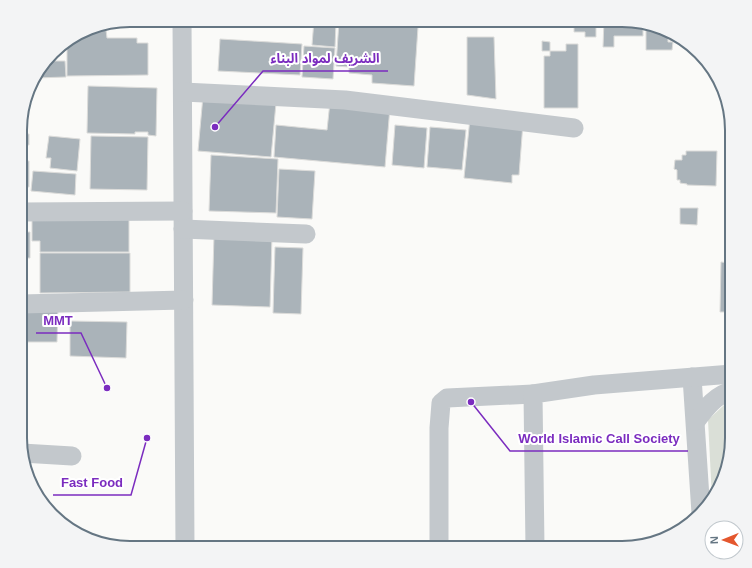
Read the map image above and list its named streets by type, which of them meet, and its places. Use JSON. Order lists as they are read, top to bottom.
{
  "places": [
    "الشريف لمواد البناء",
    "MMT",
    "World Islamic Call Society",
    "Fast Food"
  ],
  "north": "left"
}
